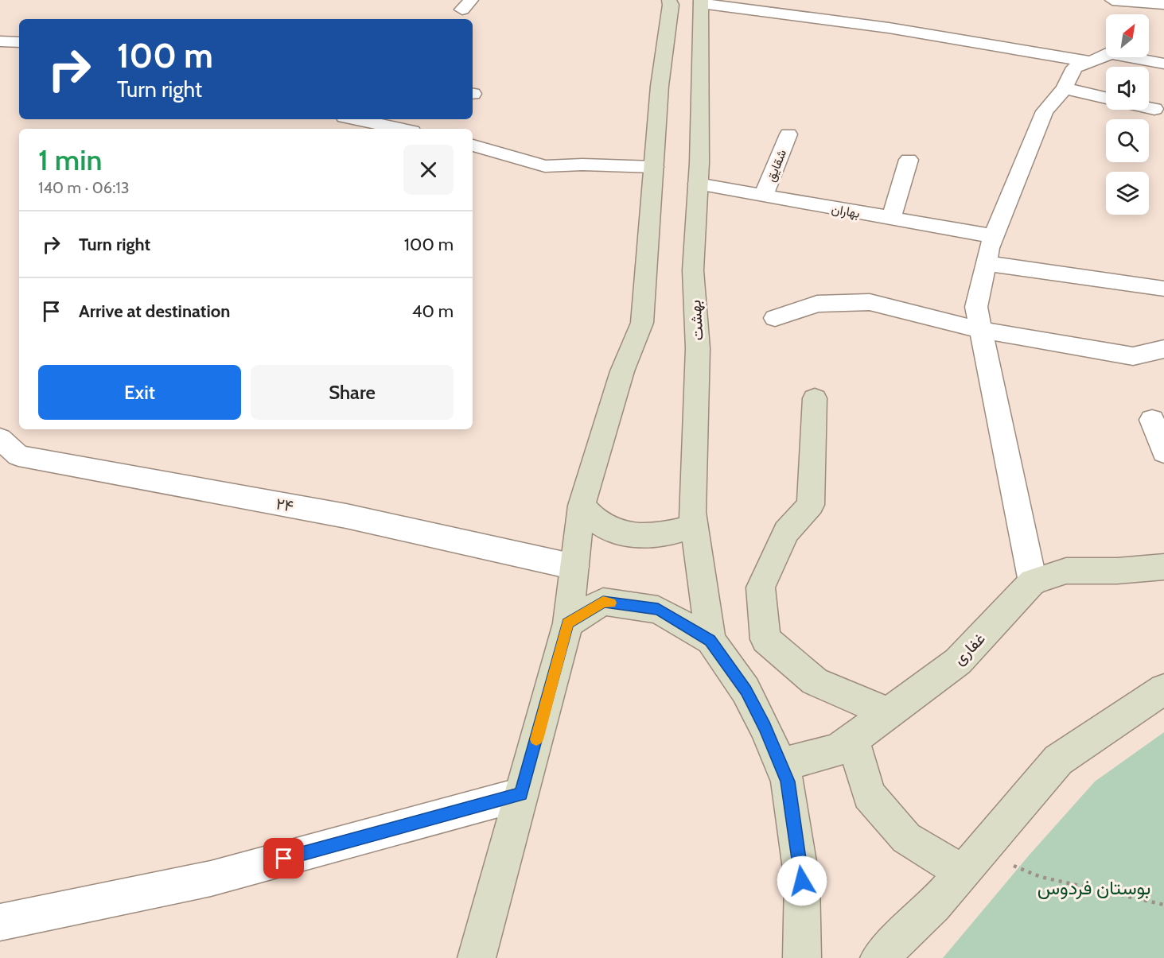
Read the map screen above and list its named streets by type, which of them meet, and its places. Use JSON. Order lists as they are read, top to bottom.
{
  "streets": {
    "main road": ["بهشت", "غفاری"],
    "street": ["شقایق", "بهاران", "۲۴"]
  },
  "crossings": [
    ["شقایق", "بهاران"],
    ["بهاران", "بهشت"]
  ],
  "parks": ["بوستان فردوس"],
  "north": "top right",
  "page": {
    "turn": ["100 m", "Turn right"],
    "heading": ["1 min", "140 m · 06:13"],
    "list": [
      {
        "name": "Turn right",
        "value": "100 m"
      },
      {
        "name": "Arrive at destination",
        "value": "40 m"
      }
    ],
    "buttons": ["Exit", "Share"]
  }
}
